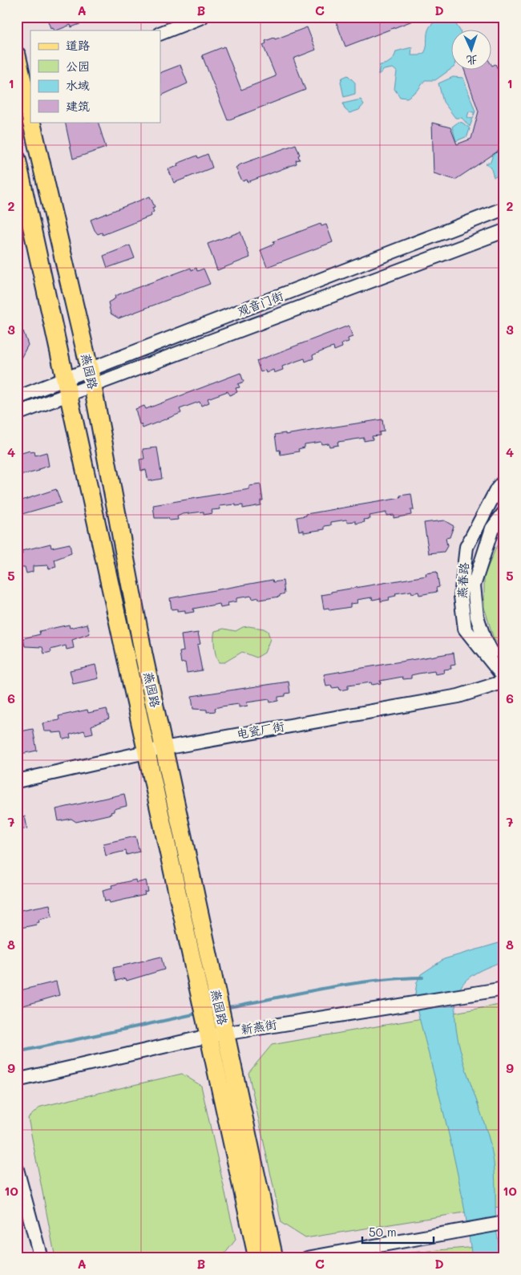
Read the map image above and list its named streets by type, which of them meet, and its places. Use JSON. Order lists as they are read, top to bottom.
{
  "streets": {
    "main road": ["燕园路"],
    "street": [
      "观音门街",
      "燕春路",
      "电瓷厂街",
      "新燕街"
    ]
  },
  "crossings": [
    ["观音门街", "燕园路"],
    ["燕园路", "电瓷厂街"],
    ["燕园路", "新燕街"]
  ],
  "legend": [
    "道路",
    "公园",
    "水域",
    "建筑"
  ],
  "scale_bar": "50 m",
  "north": "bottom",
  "grid": {
    "columns": [
      "A",
      "B",
      "C",
      "D"
    ],
    "rows": [
      "1",
      "2",
      "3",
      "4",
      "5",
      "6",
      "7",
      "8",
      "9",
      "10"
    ]
  }
}
